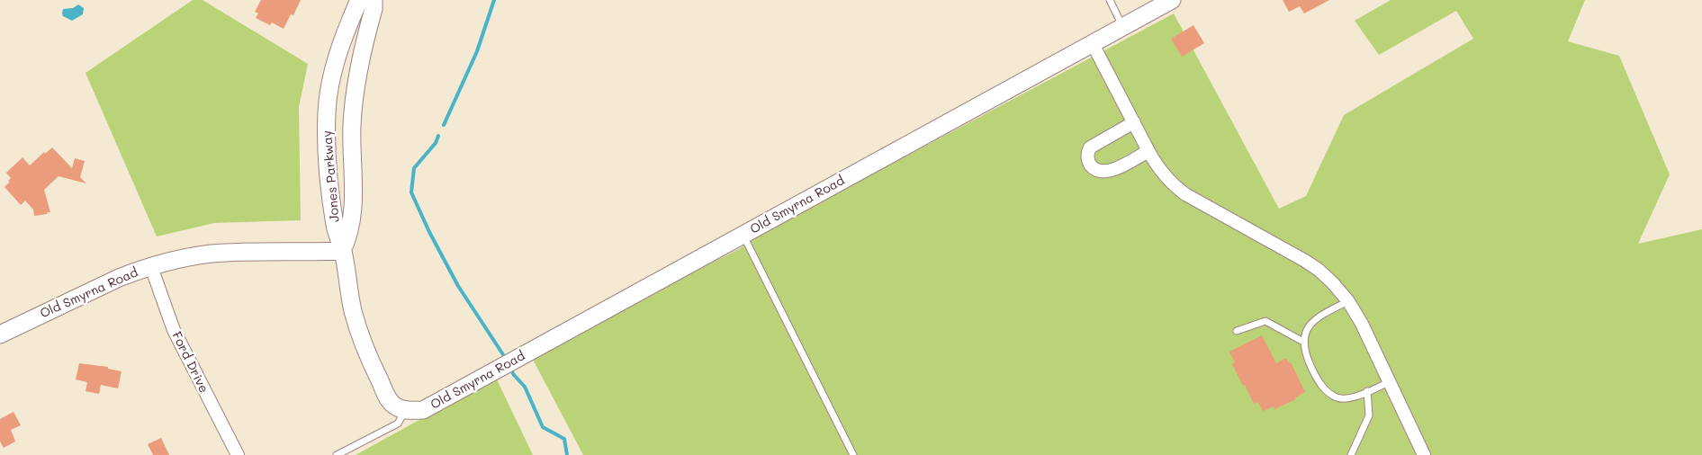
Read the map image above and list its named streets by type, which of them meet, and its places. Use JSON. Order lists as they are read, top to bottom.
{
  "streets": {
    "street": ["Jones Parkway", "Old Smyrna Road", "Ford Drive"]
  },
  "crossings": [
    ["Jones Parkway", "Old Smyrna Road"],
    ["Old Smyrna Road", "Ford Drive"]
  ]
}
